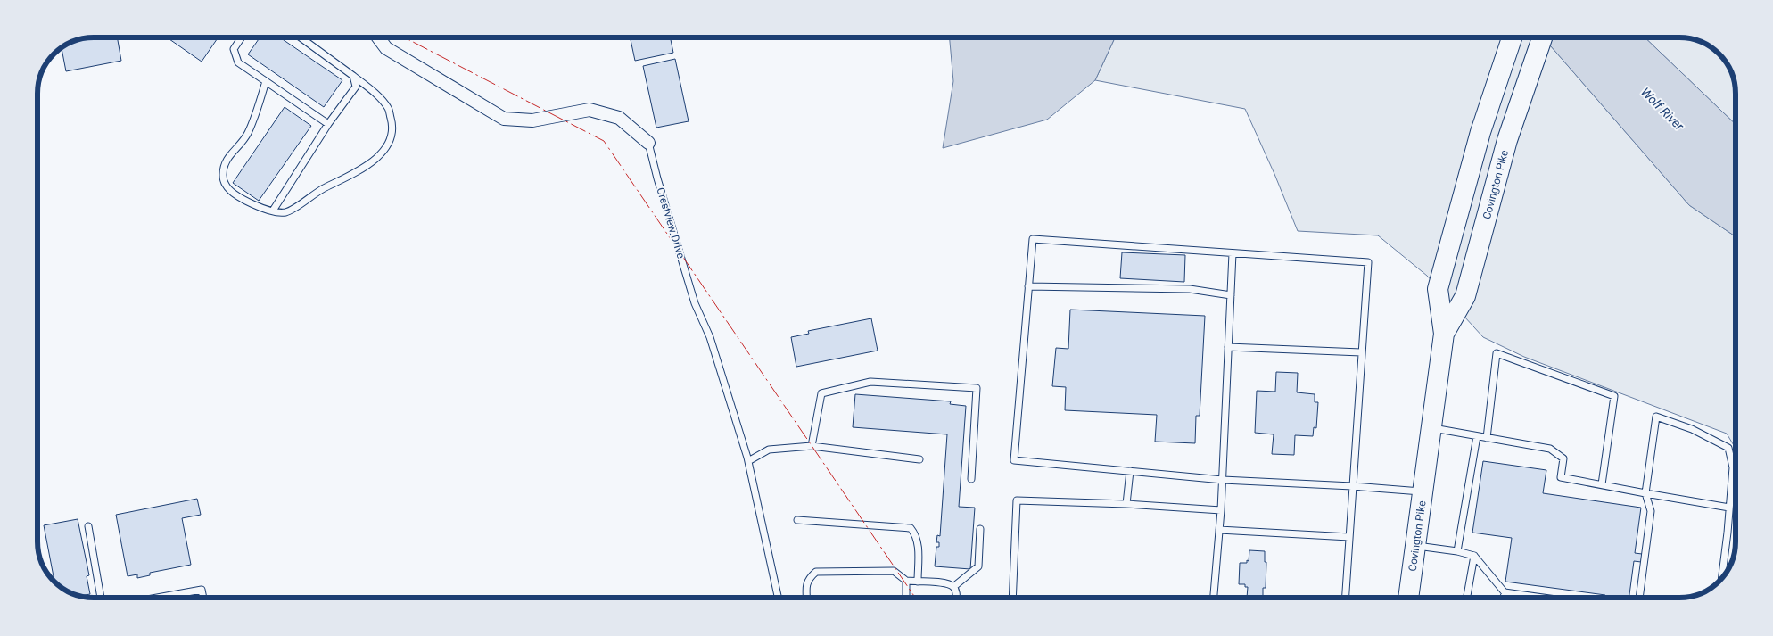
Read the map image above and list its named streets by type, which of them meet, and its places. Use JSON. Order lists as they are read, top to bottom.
{
  "streets": {
    "main road": ["Covington Pike"],
    "street": ["Crestview Drive"]
  },
  "water": ["Wolf River"]
}
